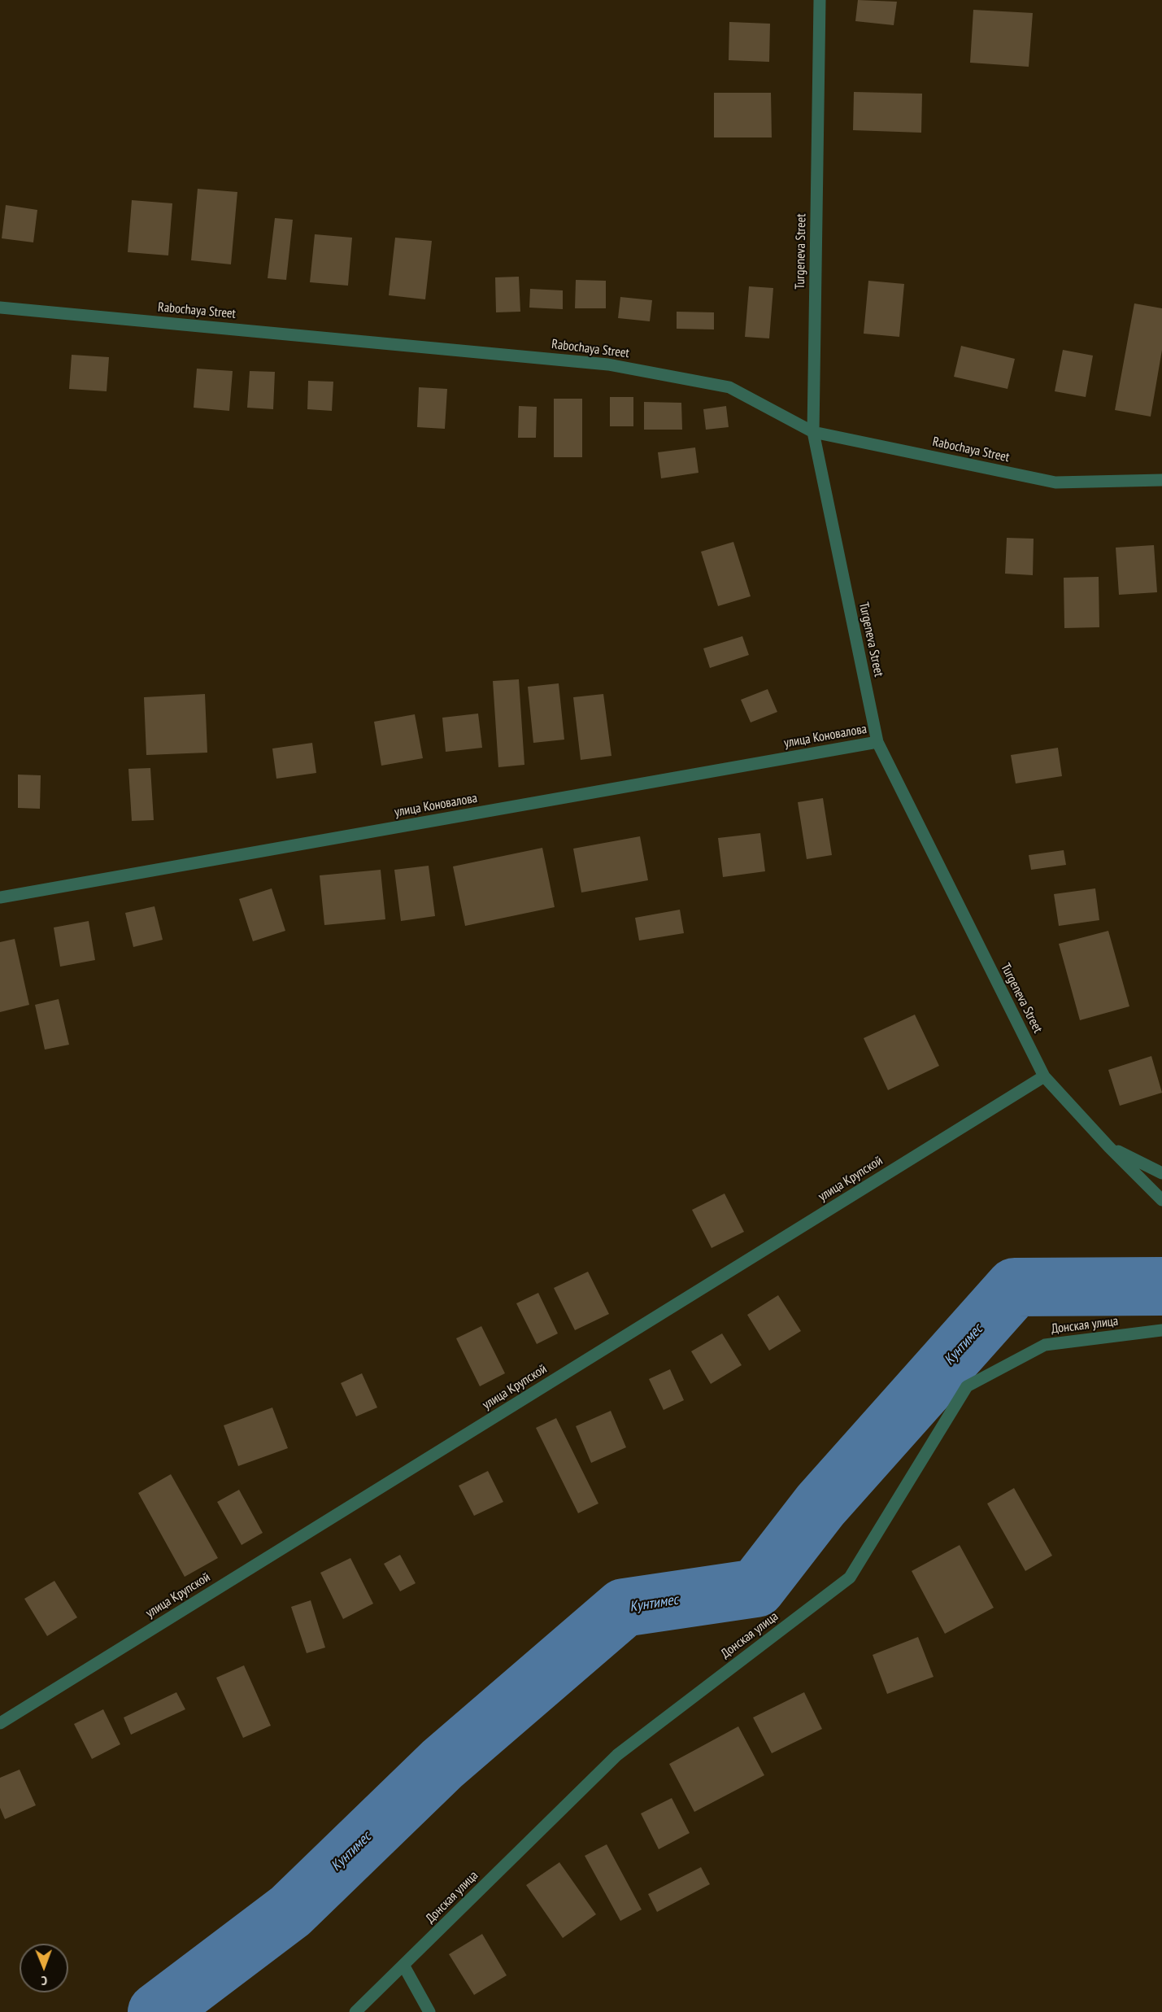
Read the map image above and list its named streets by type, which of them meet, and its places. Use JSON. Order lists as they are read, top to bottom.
{
  "streets": {
    "street": [
      "Turgeneva Street",
      "Rabochaya Street",
      "улица Коновалова",
      "улица Крупской",
      "Донская улица"
    ]
  },
  "crossings": [
    ["Turgeneva Street", "Rabochaya Street"],
    ["Turgeneva Street", "улица Коновалова"],
    ["Turgeneva Street", "улица Крупской"]
  ],
  "water": ["Кунтимес"],
  "north": "bottom"
}
